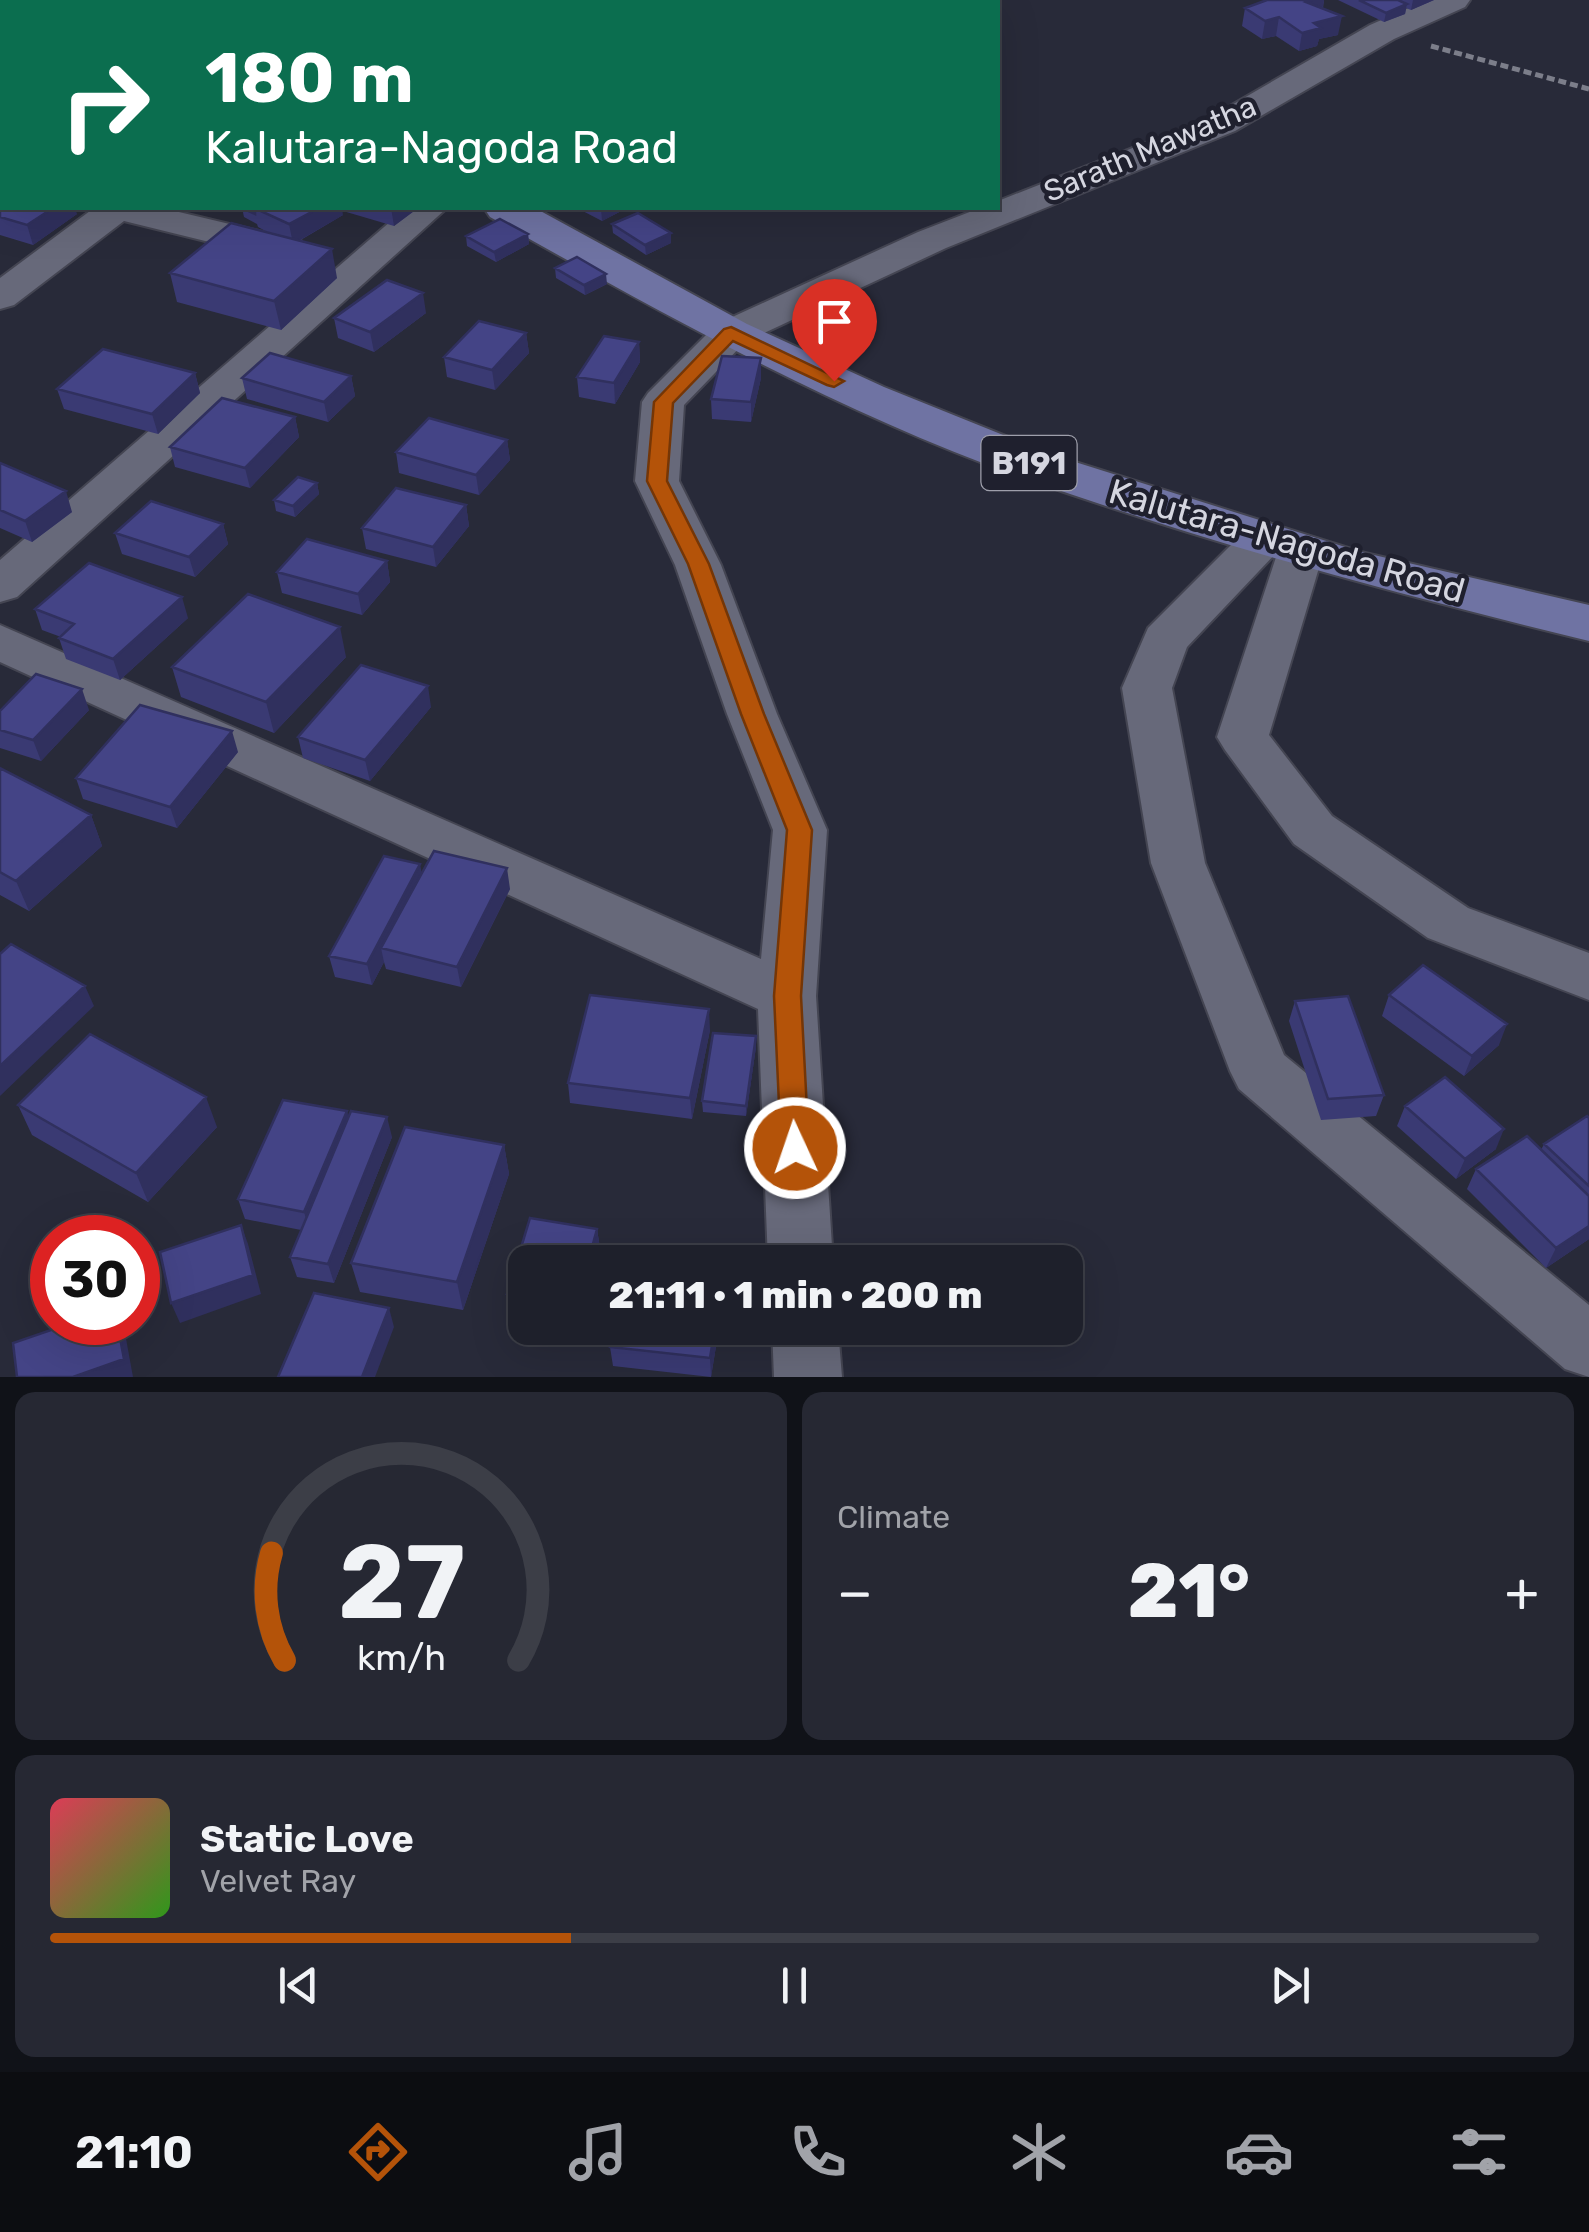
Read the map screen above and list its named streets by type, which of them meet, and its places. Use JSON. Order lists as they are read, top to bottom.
{
  "streets": {
    "main road": ["B191", "Kalutara-Nagoda Road"],
    "street": ["Sarath Mawatha"]
  },
  "crossings": [
    ["Sarath Mawatha", "Kalutara-Nagoda Road"]
  ],
  "page": {
    "turn": ["180 m", "Kalutara-Nagoda Road"],
    "limit": "30",
    "trip": "21:11 · 1 min · 200 m",
    "tile": "Climate",
    "heat": ["−", "21°", "+"],
    "song": ["Static Love", "Velvet Ray"],
    "tabs": "21:10",
    "gauge": ["27", "km/h"]
  }
}
